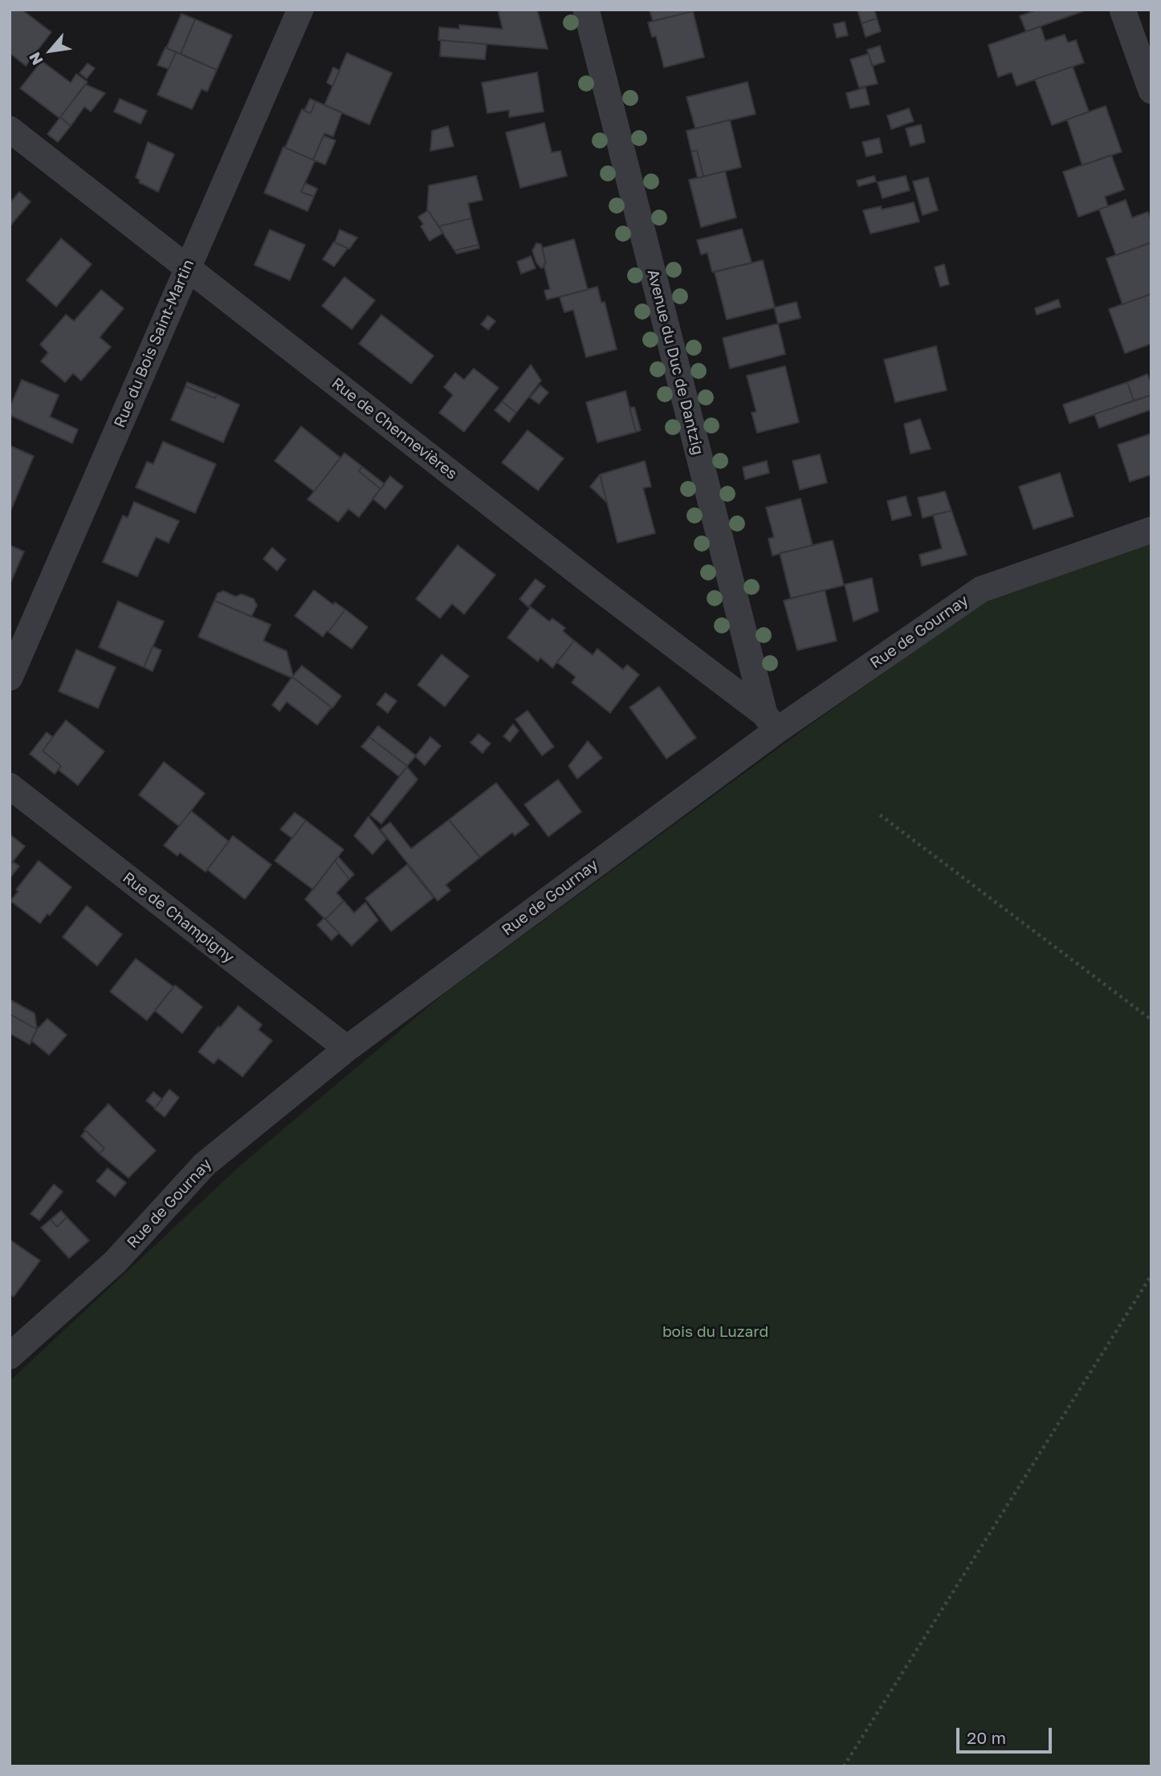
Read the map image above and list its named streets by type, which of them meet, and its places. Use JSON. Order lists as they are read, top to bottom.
{
  "streets": {
    "street": [
      "Rue du Bois Saint-Martin",
      "Avenue du Duc de Dantzig",
      "Rue de Chennevières",
      "Rue de Gournay",
      "Rue de Champigny"
    ]
  },
  "crossings": [
    ["Rue du Bois Saint-Martin", "Rue de Chennevières"],
    ["Avenue du Duc de Dantzig", "Rue de Chennevières"],
    ["Avenue du Duc de Dantzig", "Rue de Gournay"],
    ["Rue de Chennevières", "Rue de Gournay"],
    ["Rue de Gournay", "Rue de Champigny"]
  ],
  "parks": ["bois du Luzard"],
  "scale_bar": "20 m",
  "north": "bottom left"
}
